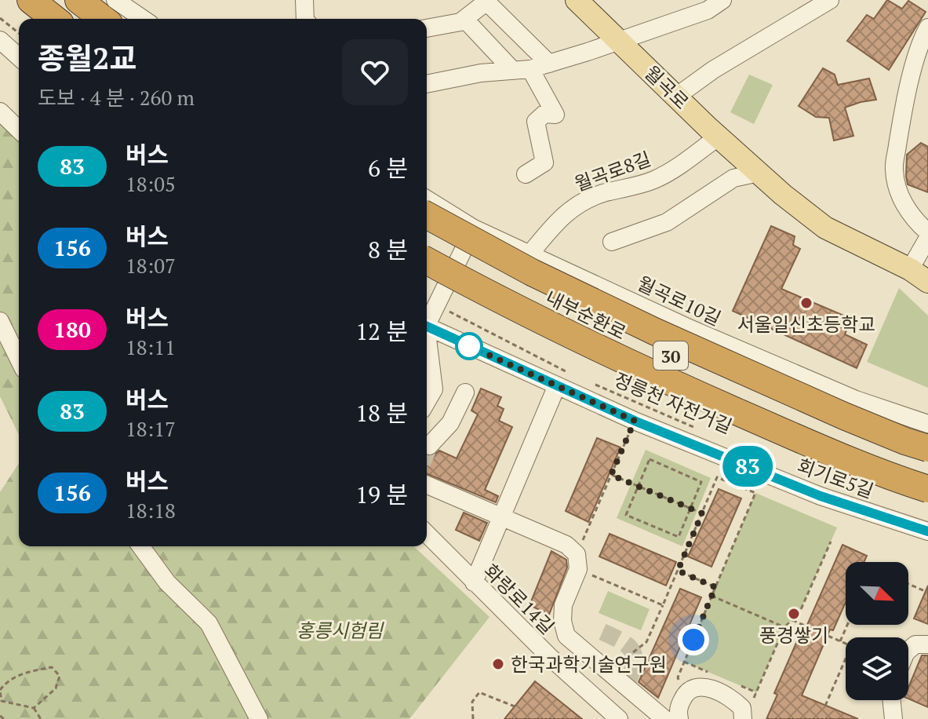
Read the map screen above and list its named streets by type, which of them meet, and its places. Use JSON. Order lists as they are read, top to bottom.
{
  "streets": {
    "highway": ["내부순환로", "30"],
    "main road": ["월곡로"],
    "street": [
      "월곡로8길",
      "월곡로10길",
      "회기로5길",
      "화랑로14길"
    ],
    "path": ["정릉천 자전거길"]
  },
  "crossings": [
    ["월곡로", "월곡로8길"],
    ["월곡로8길", "월곡로10길"]
  ],
  "parks": ["홍릉시험림"],
  "places": ["서울일신초등학교", "풍경쌓기", "한국과학기술연구원"],
  "lines": ["bus line 83"],
  "north": "bottom right",
  "page": {
    "on_map": "83",
    "heading": ["종월2교", "도보 · 4 분 · 260 m"],
    "list": [
      {
        "mark": "83",
        "name": "버스",
        "note": "18:05",
        "value": "6 분"
      },
      {
        "mark": "156",
        "name": "버스",
        "note": "18:07",
        "value": "8 분"
      },
      {
        "mark": "180",
        "name": "버스",
        "note": "18:11",
        "value": "12 분"
      },
      {
        "mark": "83",
        "name": "버스",
        "note": "18:17",
        "value": "18 분"
      },
      {
        "mark": "156",
        "name": "버스",
        "note": "18:18",
        "value": "19 분"
      }
    ]
  }
}
